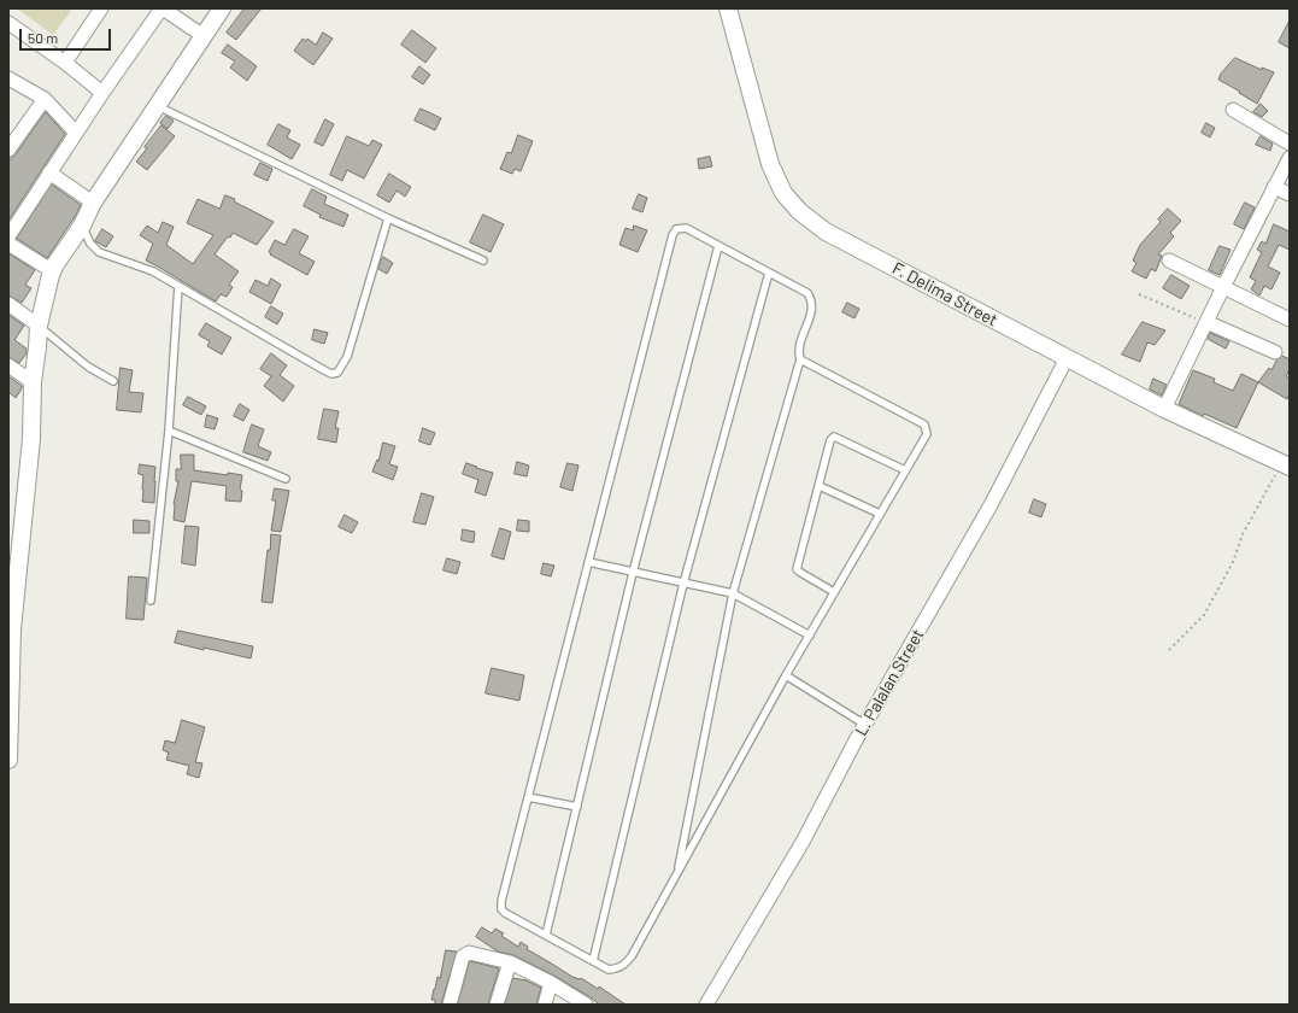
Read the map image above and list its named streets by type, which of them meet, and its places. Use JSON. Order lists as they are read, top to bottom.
{
  "streets": {
    "street": ["F. Delima Street", "L. Palalan Street"]
  },
  "crossings": [
    ["F. Delima Street", "L. Palalan Street"]
  ],
  "scale_bar": "50 m"
}
